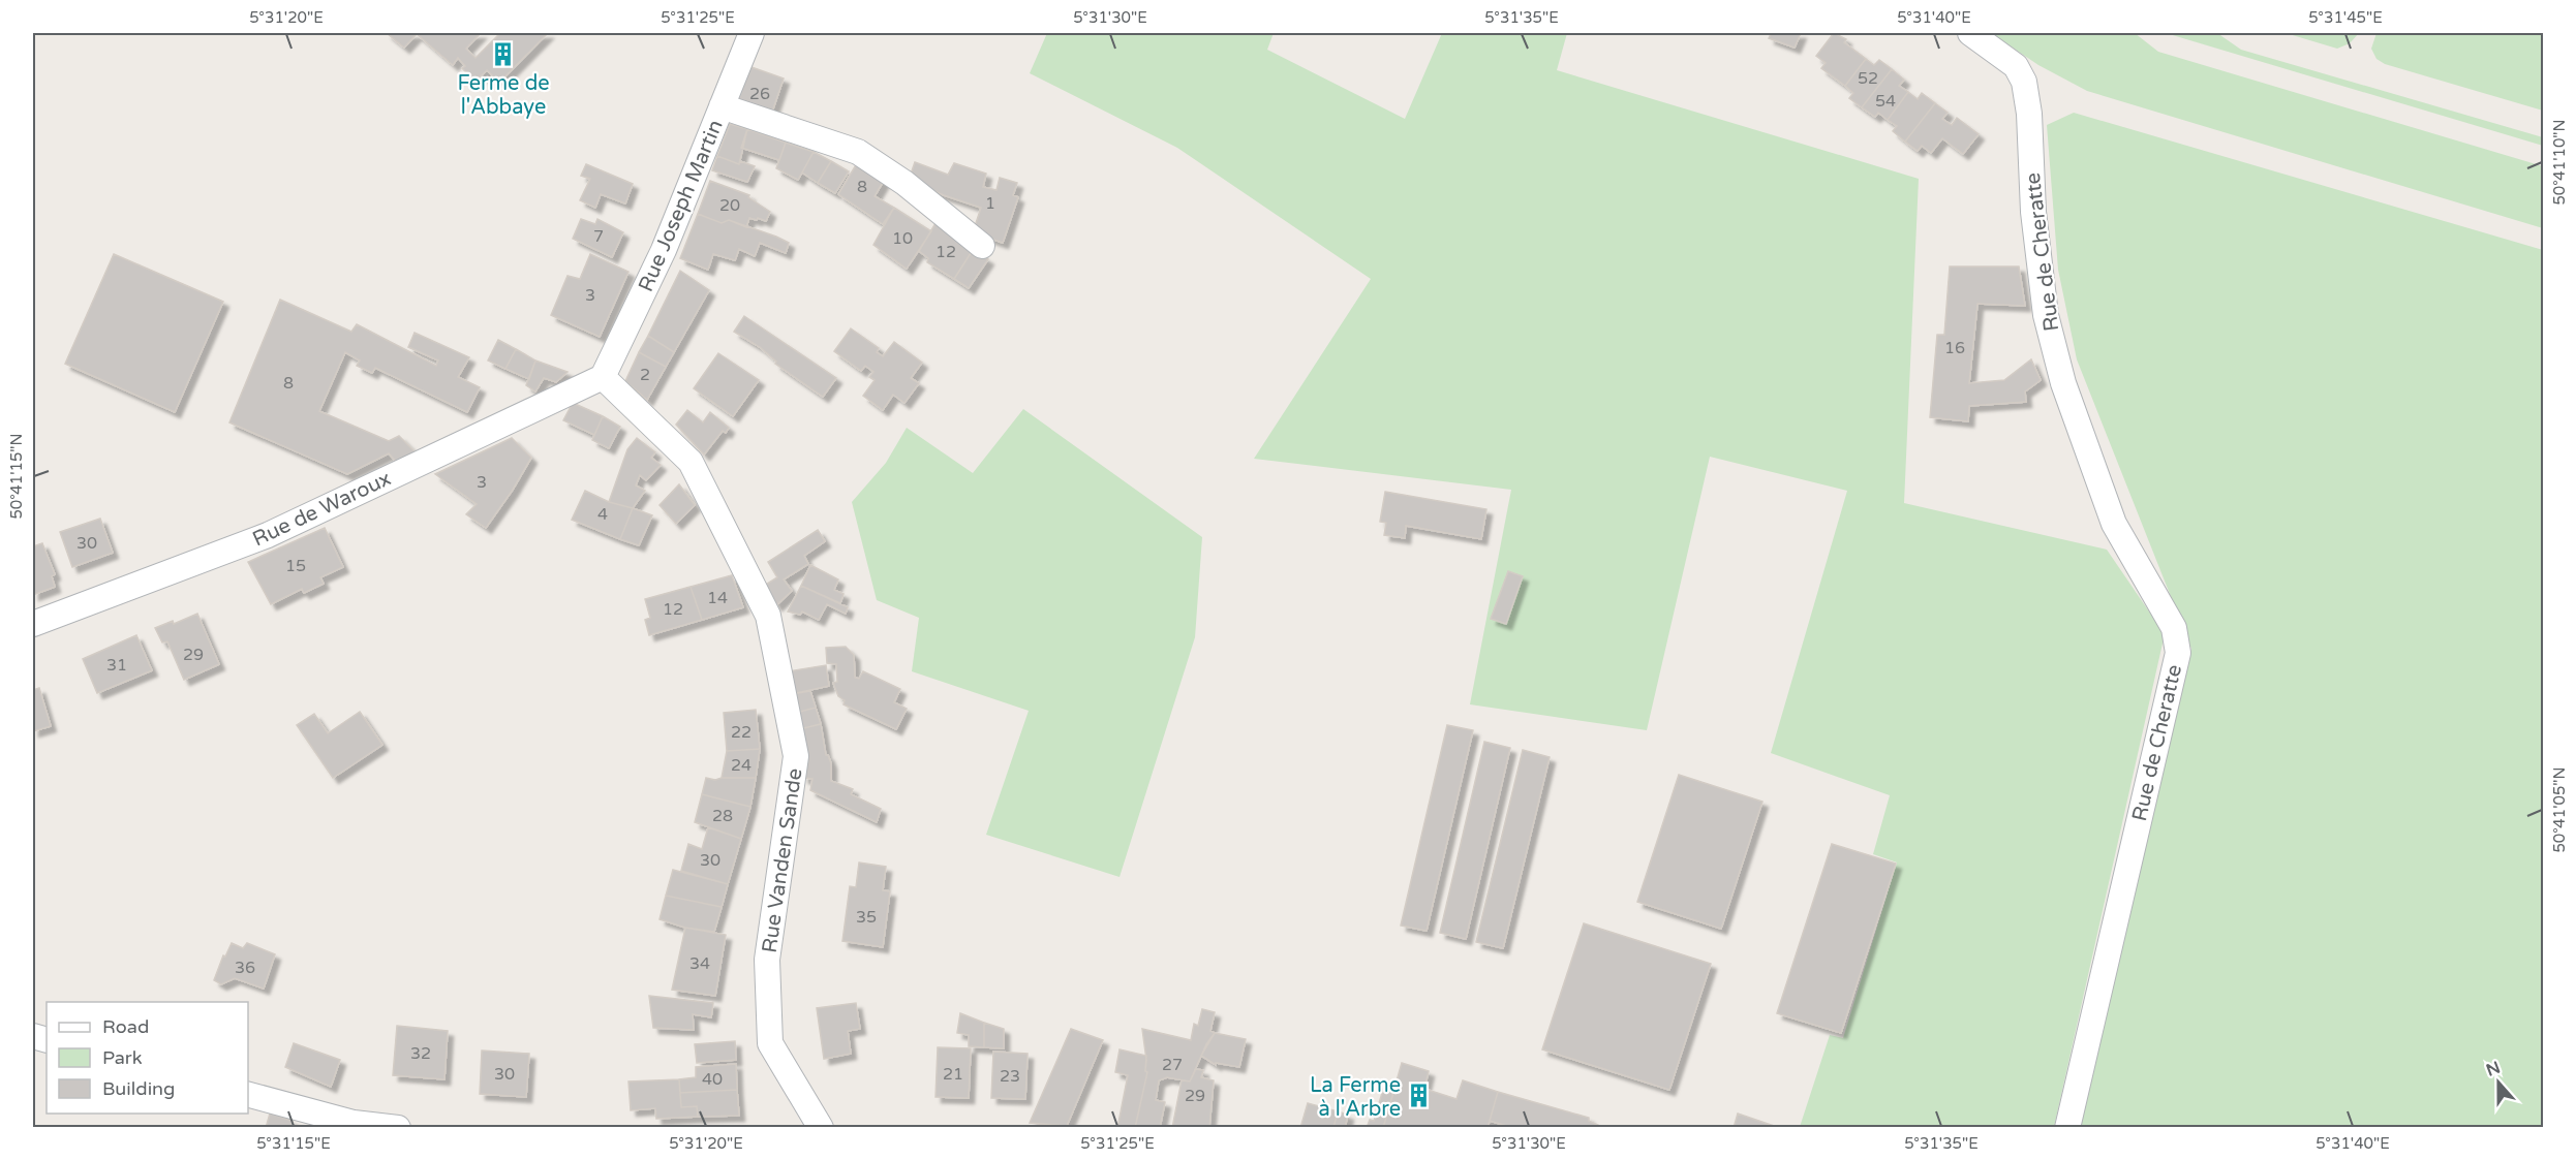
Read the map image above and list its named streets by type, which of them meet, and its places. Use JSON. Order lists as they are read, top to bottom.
{
  "streets": {
    "street": [
      "Rue Joseph Martin",
      "Rue de Cheratte",
      "Rue de Waroux",
      "Rue Vanden Sande"
    ]
  },
  "crossings": [
    ["Rue Joseph Martin", "Rue de Waroux"],
    ["Rue Joseph Martin", "Rue Vanden Sande"],
    ["Rue de Waroux", "Rue Vanden Sande"]
  ],
  "places": {
    "building": ["Ferme de l'Abbaye", "La Ferme à l'Arbre"]
  },
  "house_numbers": [
    "52",
    "26",
    "54",
    "8",
    "1",
    "20",
    "7",
    "10",
    "12",
    "3",
    "16",
    "2",
    "8",
    "3",
    "4",
    "30",
    "15",
    "14",
    "12",
    "29",
    "31",
    "22",
    "24",
    "28",
    "30",
    "35",
    "34",
    "36",
    "32",
    "27",
    "30",
    "21",
    "23",
    "40",
    "29"
  ],
  "legend": ["Road", "Park", "Building"],
  "north": "top",
  "coordinates": [
    "5°31'20\"E",
    "5°31'25\"E",
    "5°31'30\"E",
    "5°31'35\"E",
    "5°31'40\"E",
    "5°31'45\"E",
    "50°41'10\"N",
    "50°41'15\"N",
    "50°41'05\"N",
    "5°31'15\"E"
  ]
}
